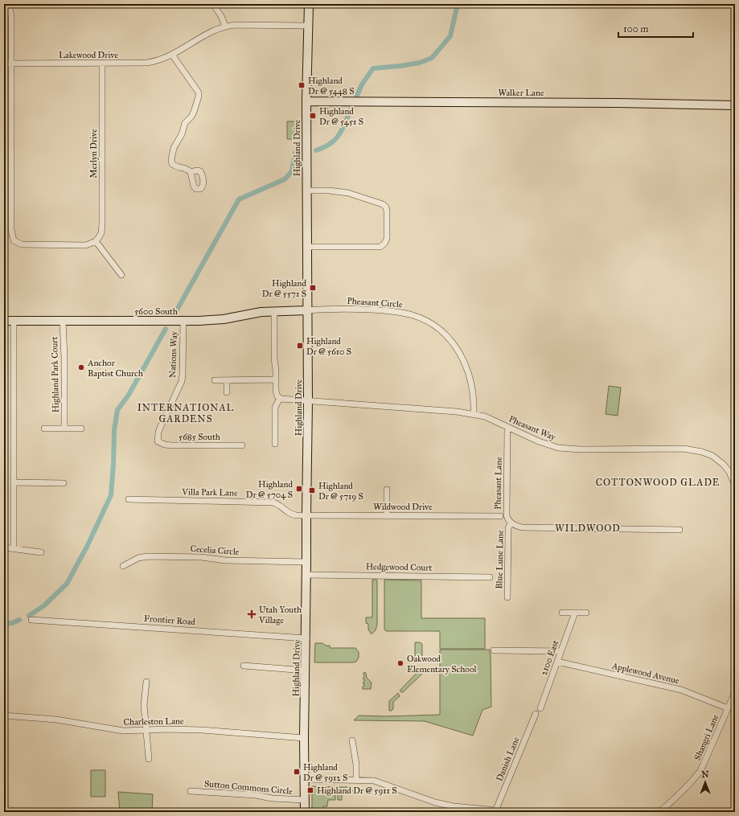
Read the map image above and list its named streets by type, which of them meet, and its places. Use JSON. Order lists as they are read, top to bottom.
{
  "streets": {
    "main road": ["Walker Lane", "Highland Drive", "5600 South"],
    "street": [
      "Lakewood Drive",
      "Merlyn Drive",
      "Pheasant Circle",
      "Nations Way",
      "Highland Park Court",
      "Pheasant Way",
      "5685 South",
      "Pheasant Lane",
      "Villa Park Lane",
      "Wildwood Drive",
      "Cecelia Circle",
      "Blue Lune Lane",
      "Hedgewood Court",
      "Frontier Road",
      "2100 East",
      "Applewood Avenue",
      "Charleston Lane",
      "Shangri Lane",
      "Danish Lane",
      "Sutton Commons Circle"
    ]
  },
  "crossings": [
    ["Lakewood Drive", "Highland Drive"],
    ["Lakewood Drive", "Merlyn Drive"],
    ["Walker Lane", "Highland Drive"],
    ["Highland Drive", "Pheasant Circle"],
    ["Highland Drive", "5600 South"],
    ["Highland Drive", "Pheasant Way"],
    ["Highland Drive", "Villa Park Lane"],
    ["Highland Drive", "Wildwood Drive"],
    ["Highland Drive", "Cecelia Circle"],
    ["Highland Drive", "Hedgewood Court"],
    ["Highland Drive", "Frontier Road"],
    ["Highland Drive", "Charleston Lane"],
    ["Highland Drive", "Sutton Commons Circle"],
    ["Pheasant Circle", "5600 South"],
    ["Pheasant Circle", "Pheasant Way"],
    ["5600 South", "Nations Way"],
    ["5600 South", "Highland Park Court"],
    ["Nations Way", "5685 South"],
    ["Pheasant Way", "Pheasant Lane"],
    ["Pheasant Lane", "Blue Lune Lane"],
    ["Villa Park Lane", "Wildwood Drive"],
    ["2100 East", "Applewood Avenue"],
    ["Applewood Avenue", "Shangri Lane"]
  ],
  "districts": ["INTERNATIONAL GARDENS", "COTTONWOOD GLADE", "WILDWOOD"],
  "places": {
    "transit": [
      "Highland Dr @ 5448 S",
      "Highland Dr @ 5451 S",
      "Highland Dr @ 5571 S",
      "Highland Dr @ 5610 S",
      "Highland Dr @ 5704 S",
      "Highland Dr @ 5719 S",
      "Highland Dr @ 5912 S",
      "Highland Dr @ 5911 S"
    ],
    "other": ["Anchor Baptist Church", "Oakwood Elementary School"],
    "health": ["Utah Youth Village"]
  },
  "scale_bar": "100 m",
  "north": "top"
}
